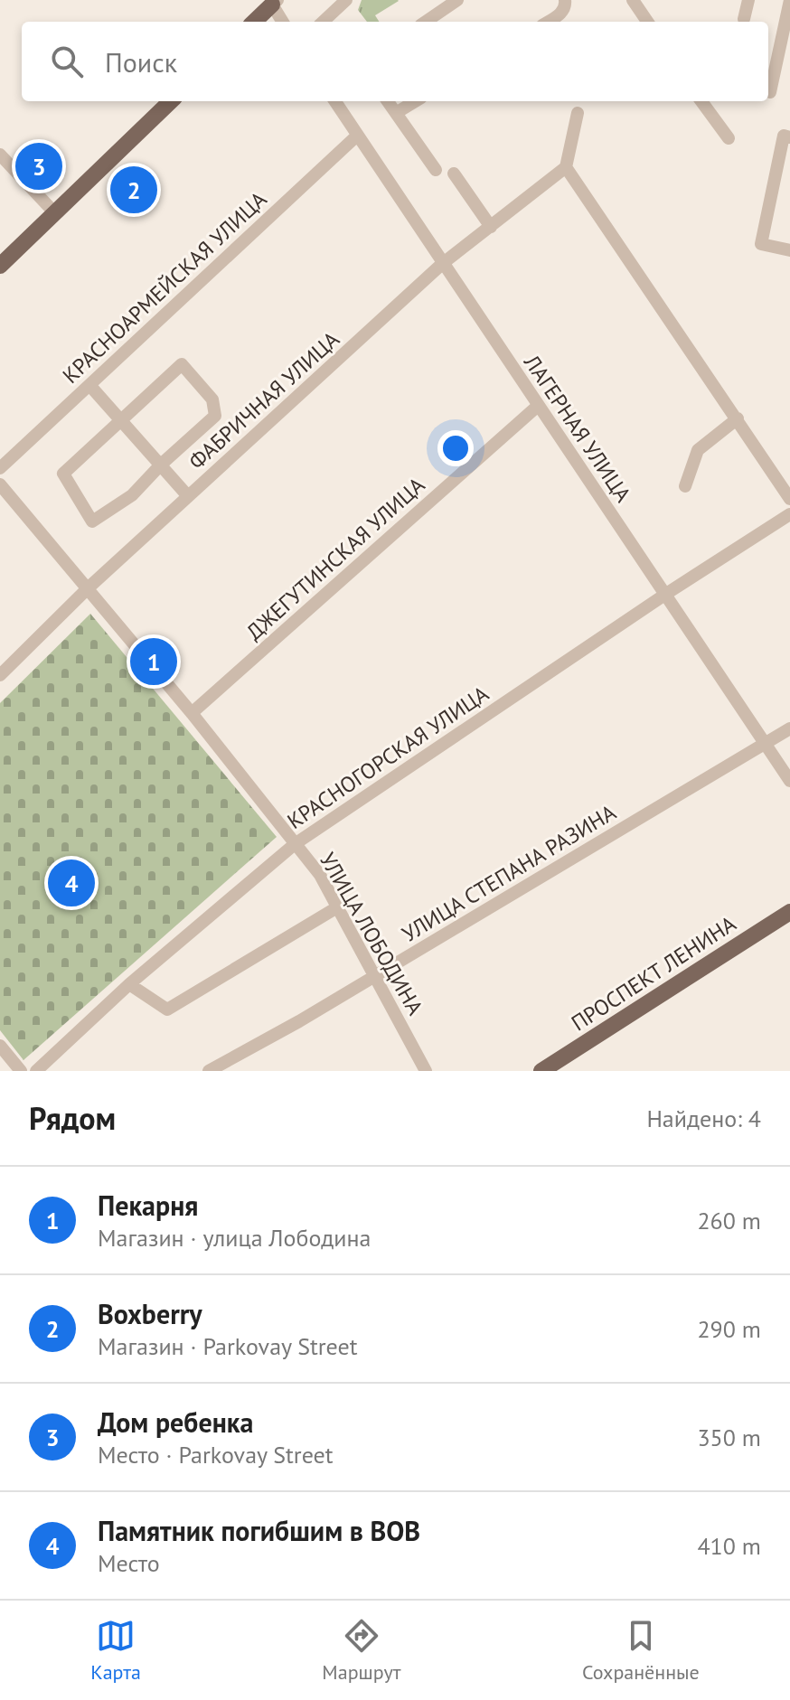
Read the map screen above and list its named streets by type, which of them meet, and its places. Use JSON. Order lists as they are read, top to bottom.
{
  "streets": {
    "main road": ["ПРОСПЕКТ ЛЕНИНА"],
    "street": [
      "КРАСНОАРМЕЙСКАЯ УЛИЦА",
      "ФАБРИЧНАЯ УЛИЦА",
      "ЛАГЕРНАЯ УЛИЦА",
      "ДЖЕГУТИНСКАЯ УЛИЦА",
      "КРАСНОГОРСКАЯ УЛИЦА",
      "УЛИЦА СТЕПАНА РАЗИНА",
      "УЛИЦА ЛОБОДИНА"
    ]
  },
  "crossings": [
    ["КРАСНОАРМЕЙСКАЯ УЛИЦА", "ЛАГЕРНАЯ УЛИЦА"],
    ["ФАБРИЧНАЯ УЛИЦА", "ЛАГЕРНАЯ УЛИЦА"],
    ["ФАБРИЧНАЯ УЛИЦА", "УЛИЦА ЛОБОДИНА"],
    ["ЛАГЕРНАЯ УЛИЦА", "ДЖЕГУТИНСКАЯ УЛИЦА"],
    ["ЛАГЕРНАЯ УЛИЦА", "КРАСНОГОРСКАЯ УЛИЦА"],
    ["ЛАГЕРНАЯ УЛИЦА", "УЛИЦА СТЕПАНА РАЗИНА"],
    ["ДЖЕГУТИНСКАЯ УЛИЦА", "УЛИЦА ЛОБОДИНА"],
    ["КРАСНОГОРСКАЯ УЛИЦА", "УЛИЦА ЛОБОДИНА"],
    ["УЛИЦА СТЕПАНА РАЗИНА", "УЛИЦА ЛОБОДИНА"]
  ],
  "page": {
    "search": "Поиск",
    "pins": [
      "3",
      "2",
      "1",
      "4"
    ],
    "heading": ["Рядом", "Найдено: 4"],
    "list": [
      {
        "mark": "1",
        "name": "Пекарня",
        "note": "Магазин · улица Лободина",
        "value": "260 m"
      },
      {
        "mark": "2",
        "name": "Boxberry",
        "note": "Магазин · Parkovay Street",
        "value": "290 m"
      },
      {
        "mark": "3",
        "name": "Дом ребенка",
        "note": "Место · Parkovay Street",
        "value": "350 m"
      },
      {
        "mark": "4",
        "name": "Памятник погибшим в ВОВ",
        "note": "Место",
        "value": "410 m"
      }
    ],
    "nav": ["Карта", "Маршрут", "Сохранённые"]
  }
}
